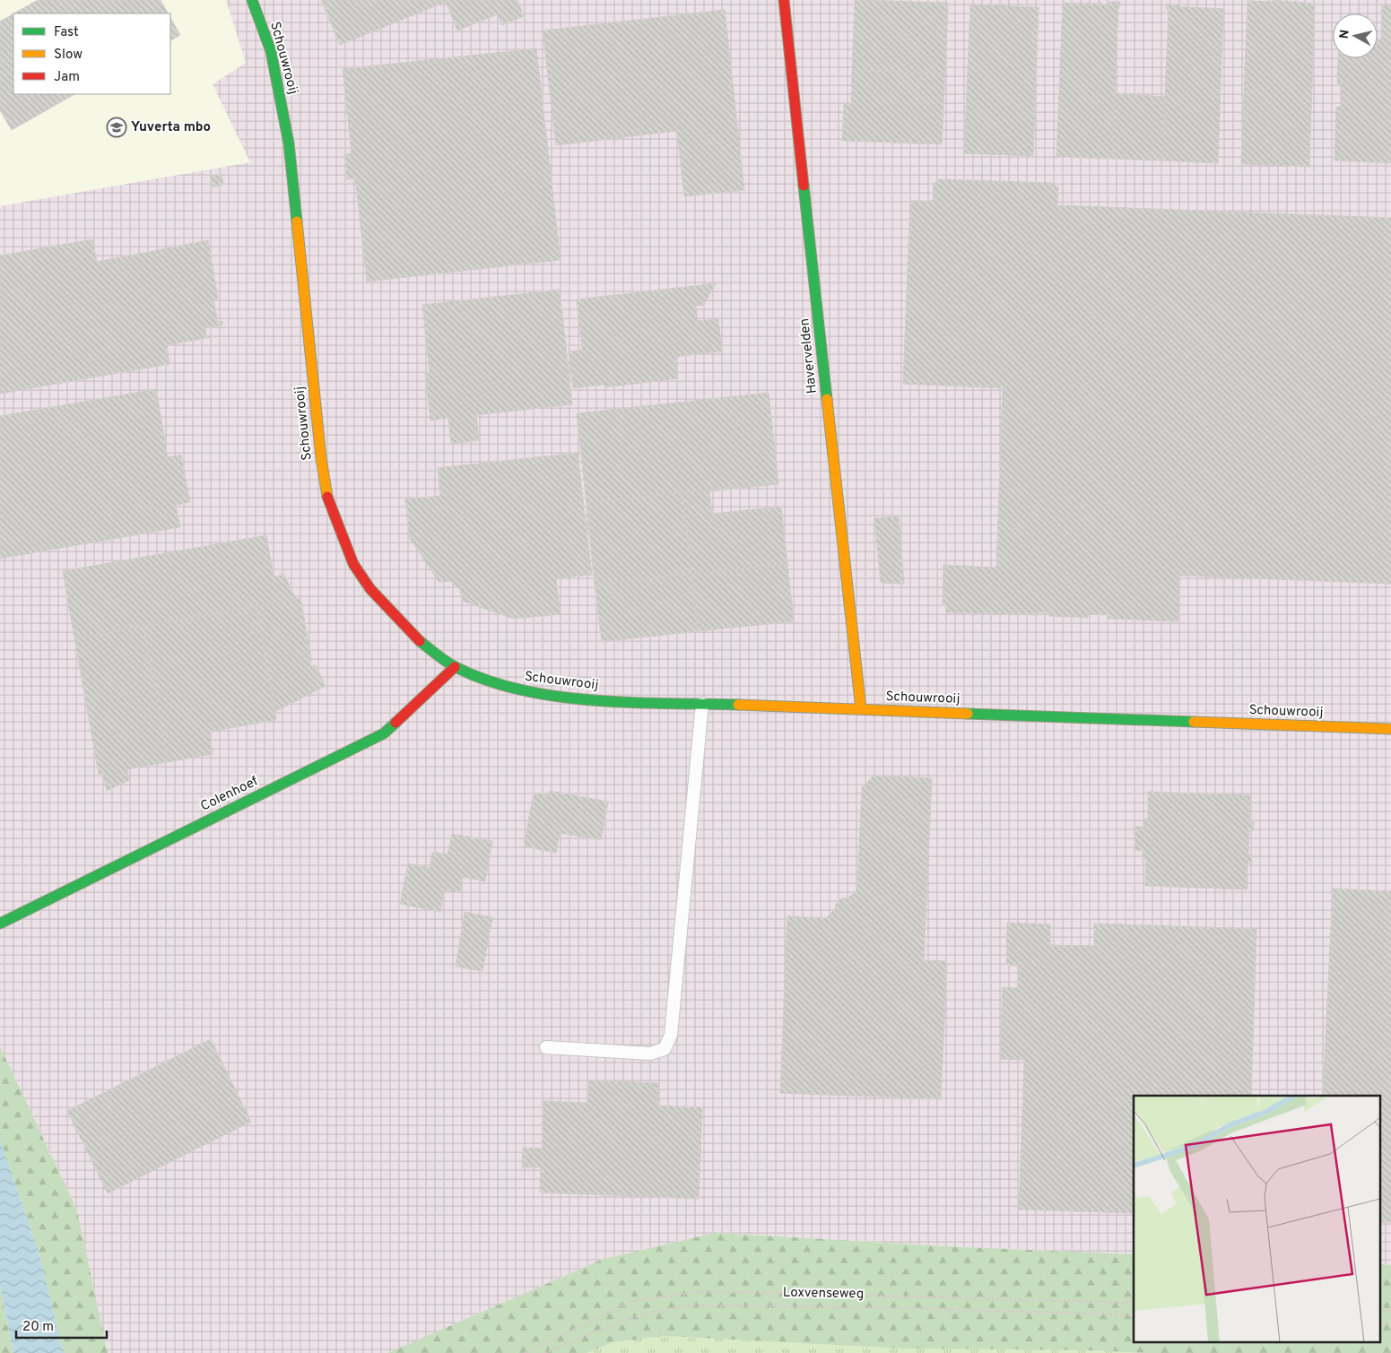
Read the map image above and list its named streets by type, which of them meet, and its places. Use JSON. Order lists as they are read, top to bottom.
{
  "streets": {
    "street": ["Schouwrooij", "Havervelden", "Colenhoef"],
    "path": ["Loxvenseweg"]
  },
  "crossings": [
    ["Schouwrooij", "Havervelden"],
    ["Schouwrooij", "Colenhoef"]
  ],
  "places": {
    "school or university": ["Yuverta mbo"]
  },
  "legend": ["Fast", "Slow", "Jam"],
  "scale_bar": "20 m",
  "north": "left"
}
